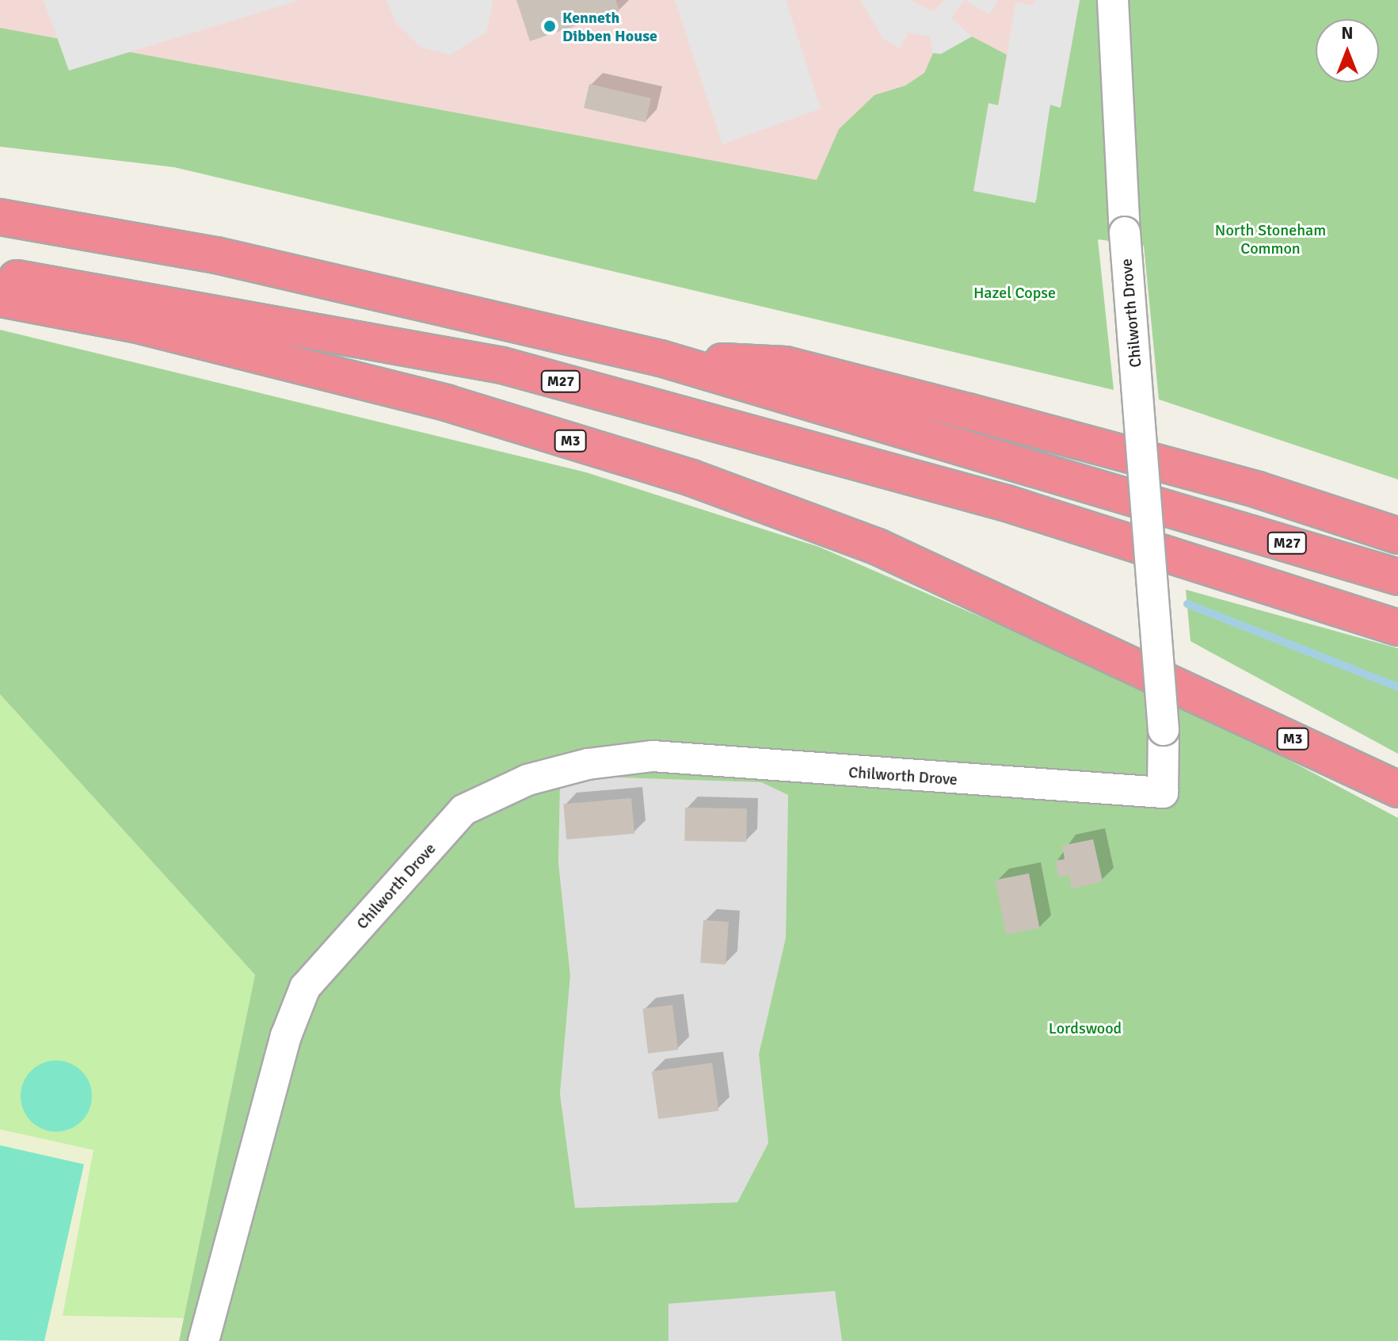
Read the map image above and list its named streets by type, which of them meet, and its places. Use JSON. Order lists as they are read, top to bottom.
{
  "streets": {
    "highway": ["M27", "M3"],
    "street": ["Chilworth Drove"]
  },
  "parks": ["North Stoneham Common", "Hazel Copse", "Lordswood"],
  "places": ["Kenneth Dibben House"],
  "north": "top"
}
